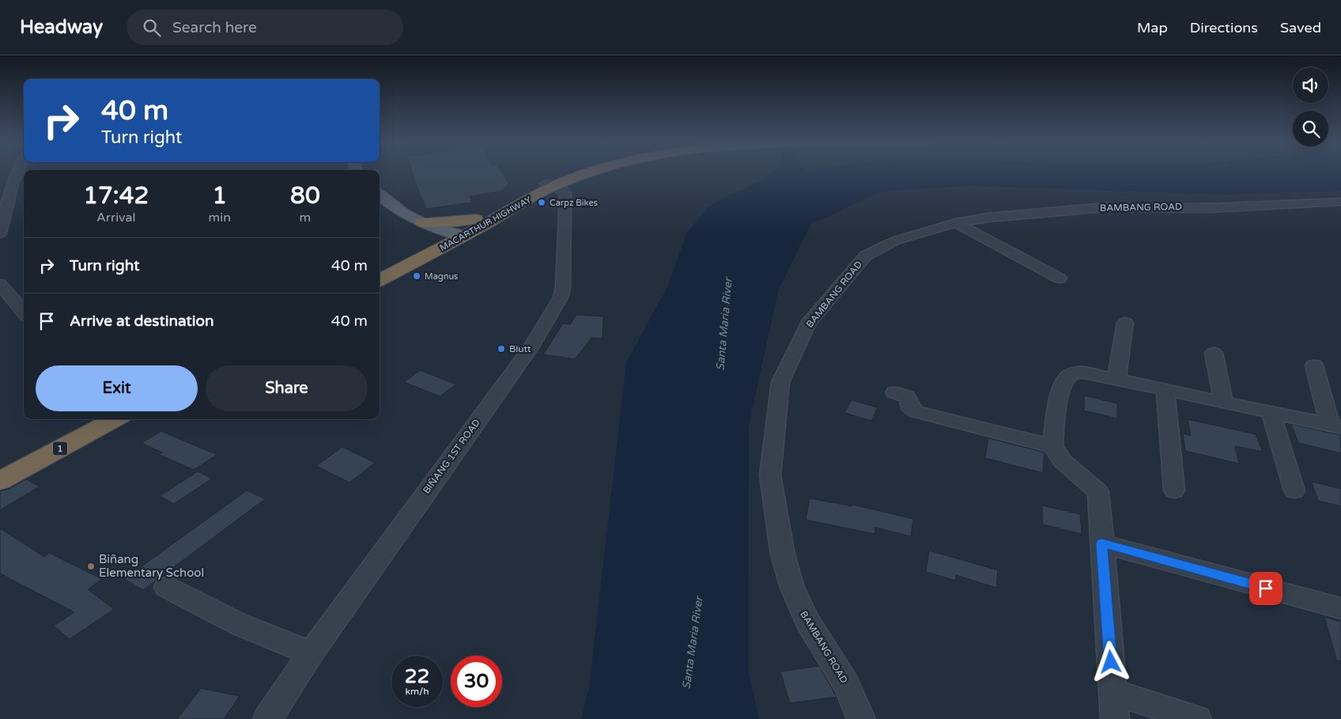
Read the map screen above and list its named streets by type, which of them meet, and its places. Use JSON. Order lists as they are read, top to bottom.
{
  "streets": {
    "highway": ["MACARTHUR HIGHWAY", "1"],
    "street": ["BAMBANG ROAD", "BIÑANG 1ST ROAD"]
  },
  "crossings": [
    ["MACARTHUR HIGHWAY", "BIÑANG 1ST ROAD"]
  ],
  "water": ["Santa Maria River"],
  "places": [
    "Carpz Bikes",
    "Magnus",
    "Blutt",
    "Biñang Elementary School"
  ],
  "page": {
    "header": "Headway",
    "search": "Search here",
    "nav": ["Map", "Directions", "Saved"],
    "turn": ["40 m", "Turn right"],
    "eta": [
      "17:42",
      "Arrival",
      "1",
      "min",
      "80",
      "m"
    ],
    "list": [
      {
        "name": "Turn right",
        "value": "40 m"
      },
      {
        "name": "Arrive at destination",
        "value": "40 m"
      }
    ],
    "buttons": ["Exit", "Share"],
    "speed": "22 km/h",
    "limit": "30"
  }
}
